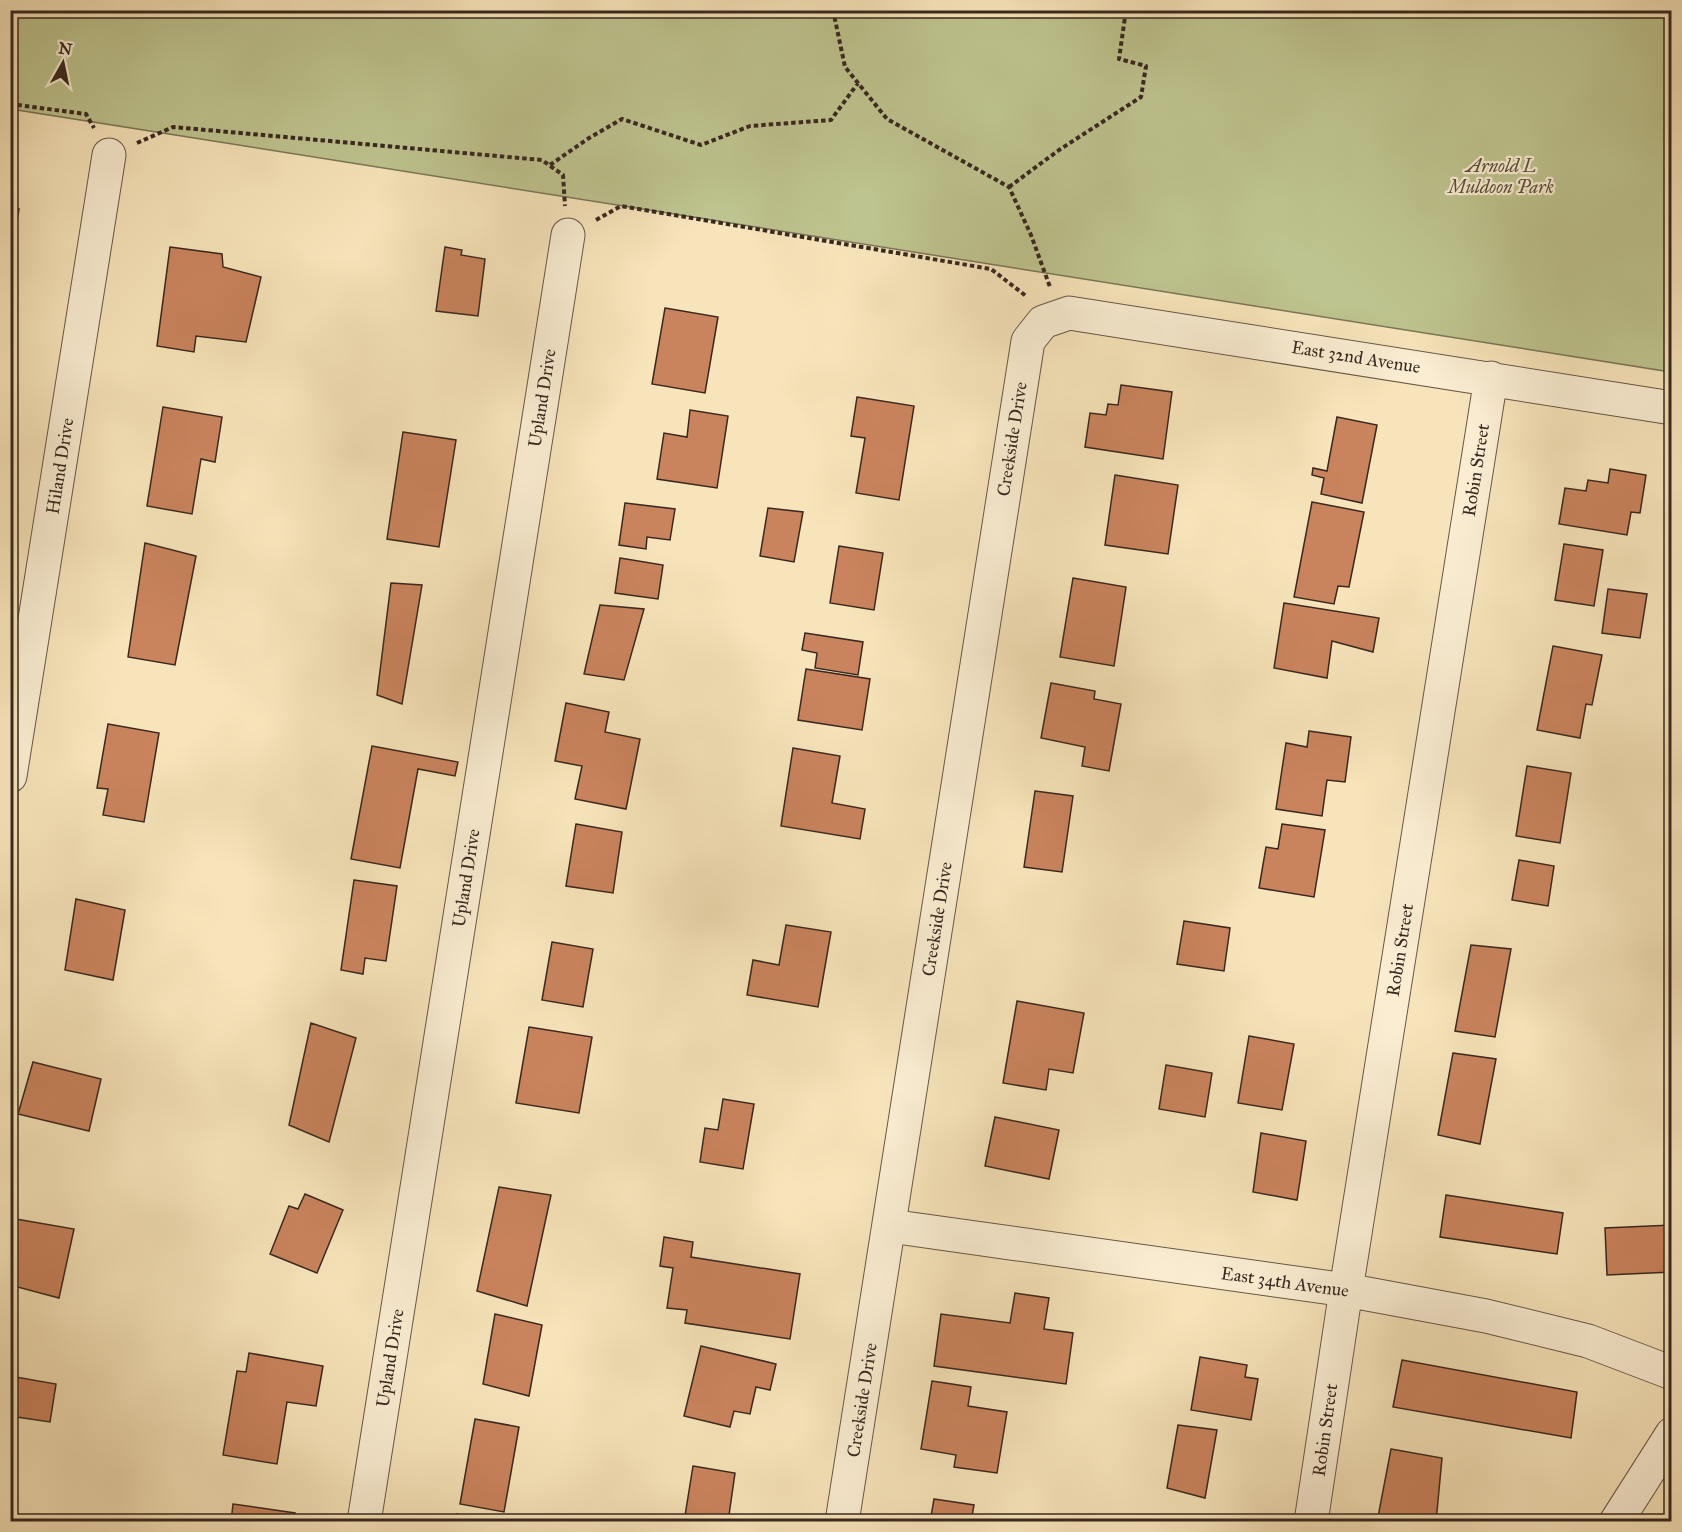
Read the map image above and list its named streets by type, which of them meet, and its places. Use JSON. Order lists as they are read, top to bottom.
{
  "streets": {
    "street": [
      "East 32nd Avenue",
      "Upland Drive",
      "Creekside Drive",
      "Hiland Drive",
      "Robin Street",
      "East 34th Avenue"
    ]
  },
  "crossings": [
    ["East 32nd Avenue", "Creekside Drive"],
    ["East 32nd Avenue", "Robin Street"],
    ["Creekside Drive", "East 34th Avenue"],
    ["Robin Street", "East 34th Avenue"]
  ],
  "parks": ["Arnold L Muldoon Park"],
  "north": "top"
}
